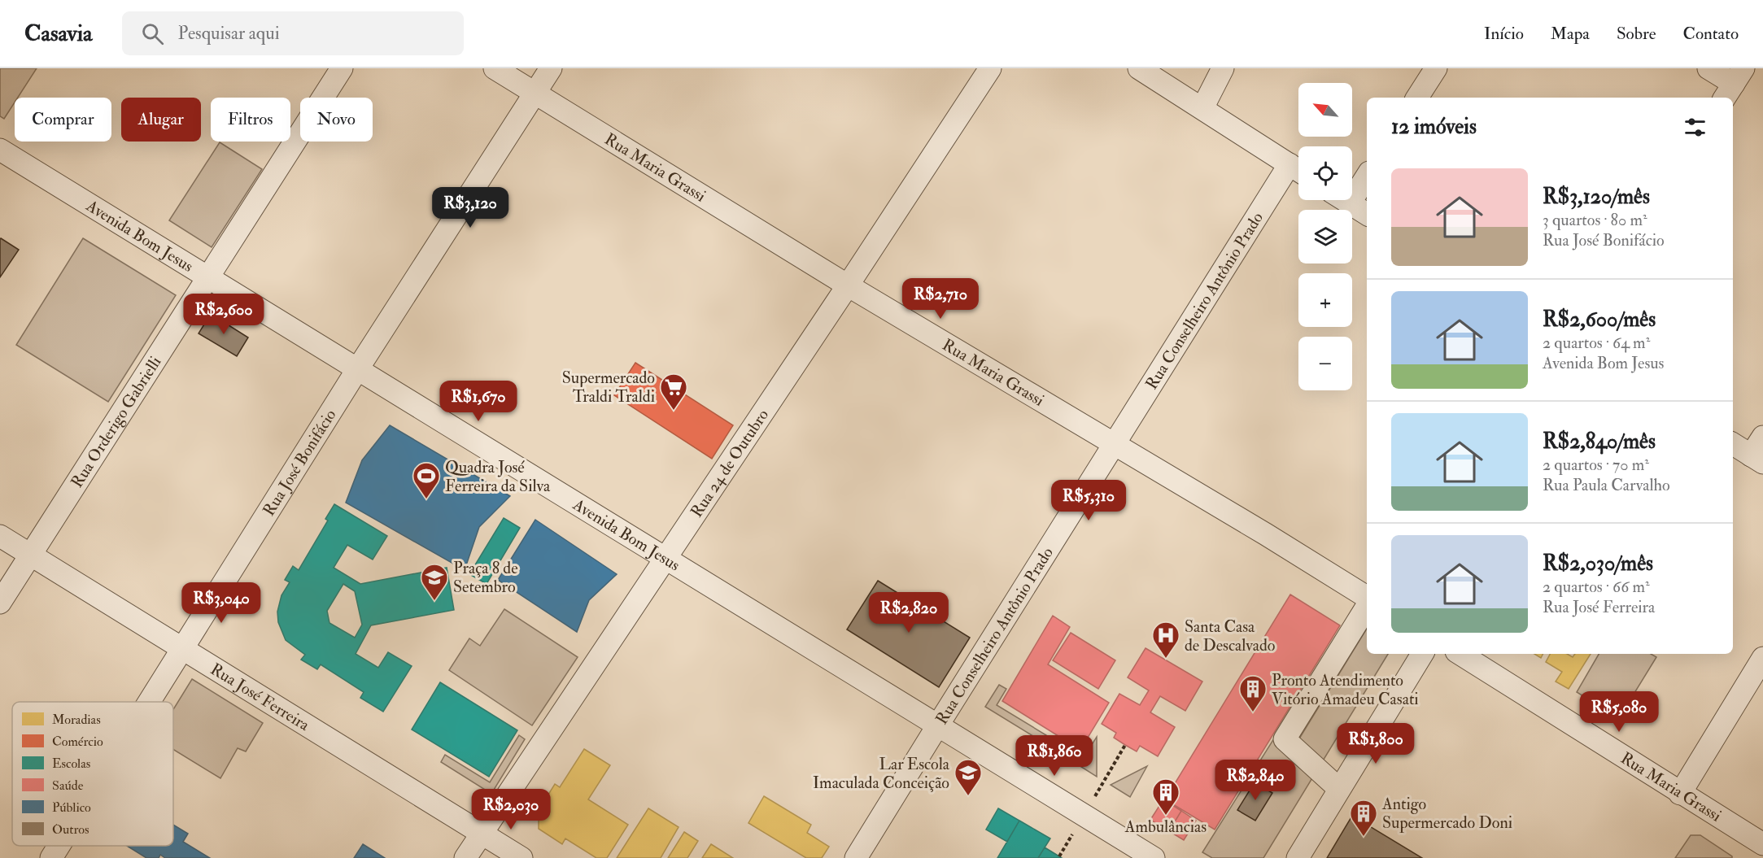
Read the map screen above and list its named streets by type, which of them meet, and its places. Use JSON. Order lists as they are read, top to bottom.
{
  "streets": {
    "street": [
      "Rua Maria Grassi",
      "Avenida Bom Jesus",
      "Rua Conselheiro Antônio Prado",
      "Rua Orderigo Gabrielli",
      "Rua José Bonifácio",
      "Rua 24 de Outubro",
      "Rua José Ferreira"
    ]
  },
  "crossings": [
    ["Rua Maria Grassi", "Rua Conselheiro Antônio Prado"],
    ["Rua Maria Grassi", "Rua José Bonifácio"],
    ["Rua Maria Grassi", "Rua 24 de Outubro"],
    ["Avenida Bom Jesus", "Rua Conselheiro Antônio Prado"],
    ["Avenida Bom Jesus", "Rua Orderigo Gabrielli"],
    ["Avenida Bom Jesus", "Rua José Bonifácio"],
    ["Avenida Bom Jesus", "Rua 24 de Outubro"],
    ["Rua Orderigo Gabrielli", "Rua José Ferreira"],
    ["Rua José Bonifácio", "Rua José Ferreira"],
    ["Rua 24 de Outubro", "Rua José Ferreira"]
  ],
  "places": {
    "supermarket": ["Supermercado Traldi Traldi"],
    "sports": ["Quadra José Ferreira da Silva"],
    "school or university": ["Praça 8 de Setembro", "Lar Escola Imaculada Conceição"],
    "hospital": ["Santa Casa de Descalvado"],
    "building": ["Pronto Atendimento Vitório Amadeu Casati", "Ambulâncias", "Antigo Supermercado Doni"]
  },
  "legend": [
    "Moradias",
    "Comércio",
    "Escolas",
    "Saúde",
    "Público",
    "Outros"
  ],
  "north": "top left",
  "page": {
    "header": "Casavia",
    "search": "Pesquisar aqui",
    "nav": [
      "Início",
      "Mapa",
      "Sobre",
      "Contato"
    ],
    "map_buttons": ["+", "−"],
    "chip": [
      "Comprar",
      "Alugar",
      "Filtros",
      "Novo"
    ],
    "heading": "12 imóveis",
    "list": [
      {
        "name": "R$3,120/mês",
        "note": "3 quartos · 80 m² · Rua José Bonifácio"
      },
      {
        "name": "R$2,600/mês",
        "note": "2 quartos · 64 m² · Avenida Bom Jesus"
      },
      {
        "name": "R$2,840/mês",
        "note": "2 quartos · 70 m² · Rua Paula Carvalho"
      },
      {
        "name": "R$2,030/mês",
        "note": "2 quartos · 66 m² · Rua José Ferreira"
      }
    ],
    "price": [
      "R$3,120",
      "R$2,710",
      "R$2,600",
      "R$1,670",
      "R$5,310",
      "R$3,040",
      "R$2,820",
      "R$5,080",
      "R$1,800",
      "R$1,860",
      "R$2,840",
      "R$2,030"
    ]
  }
}
